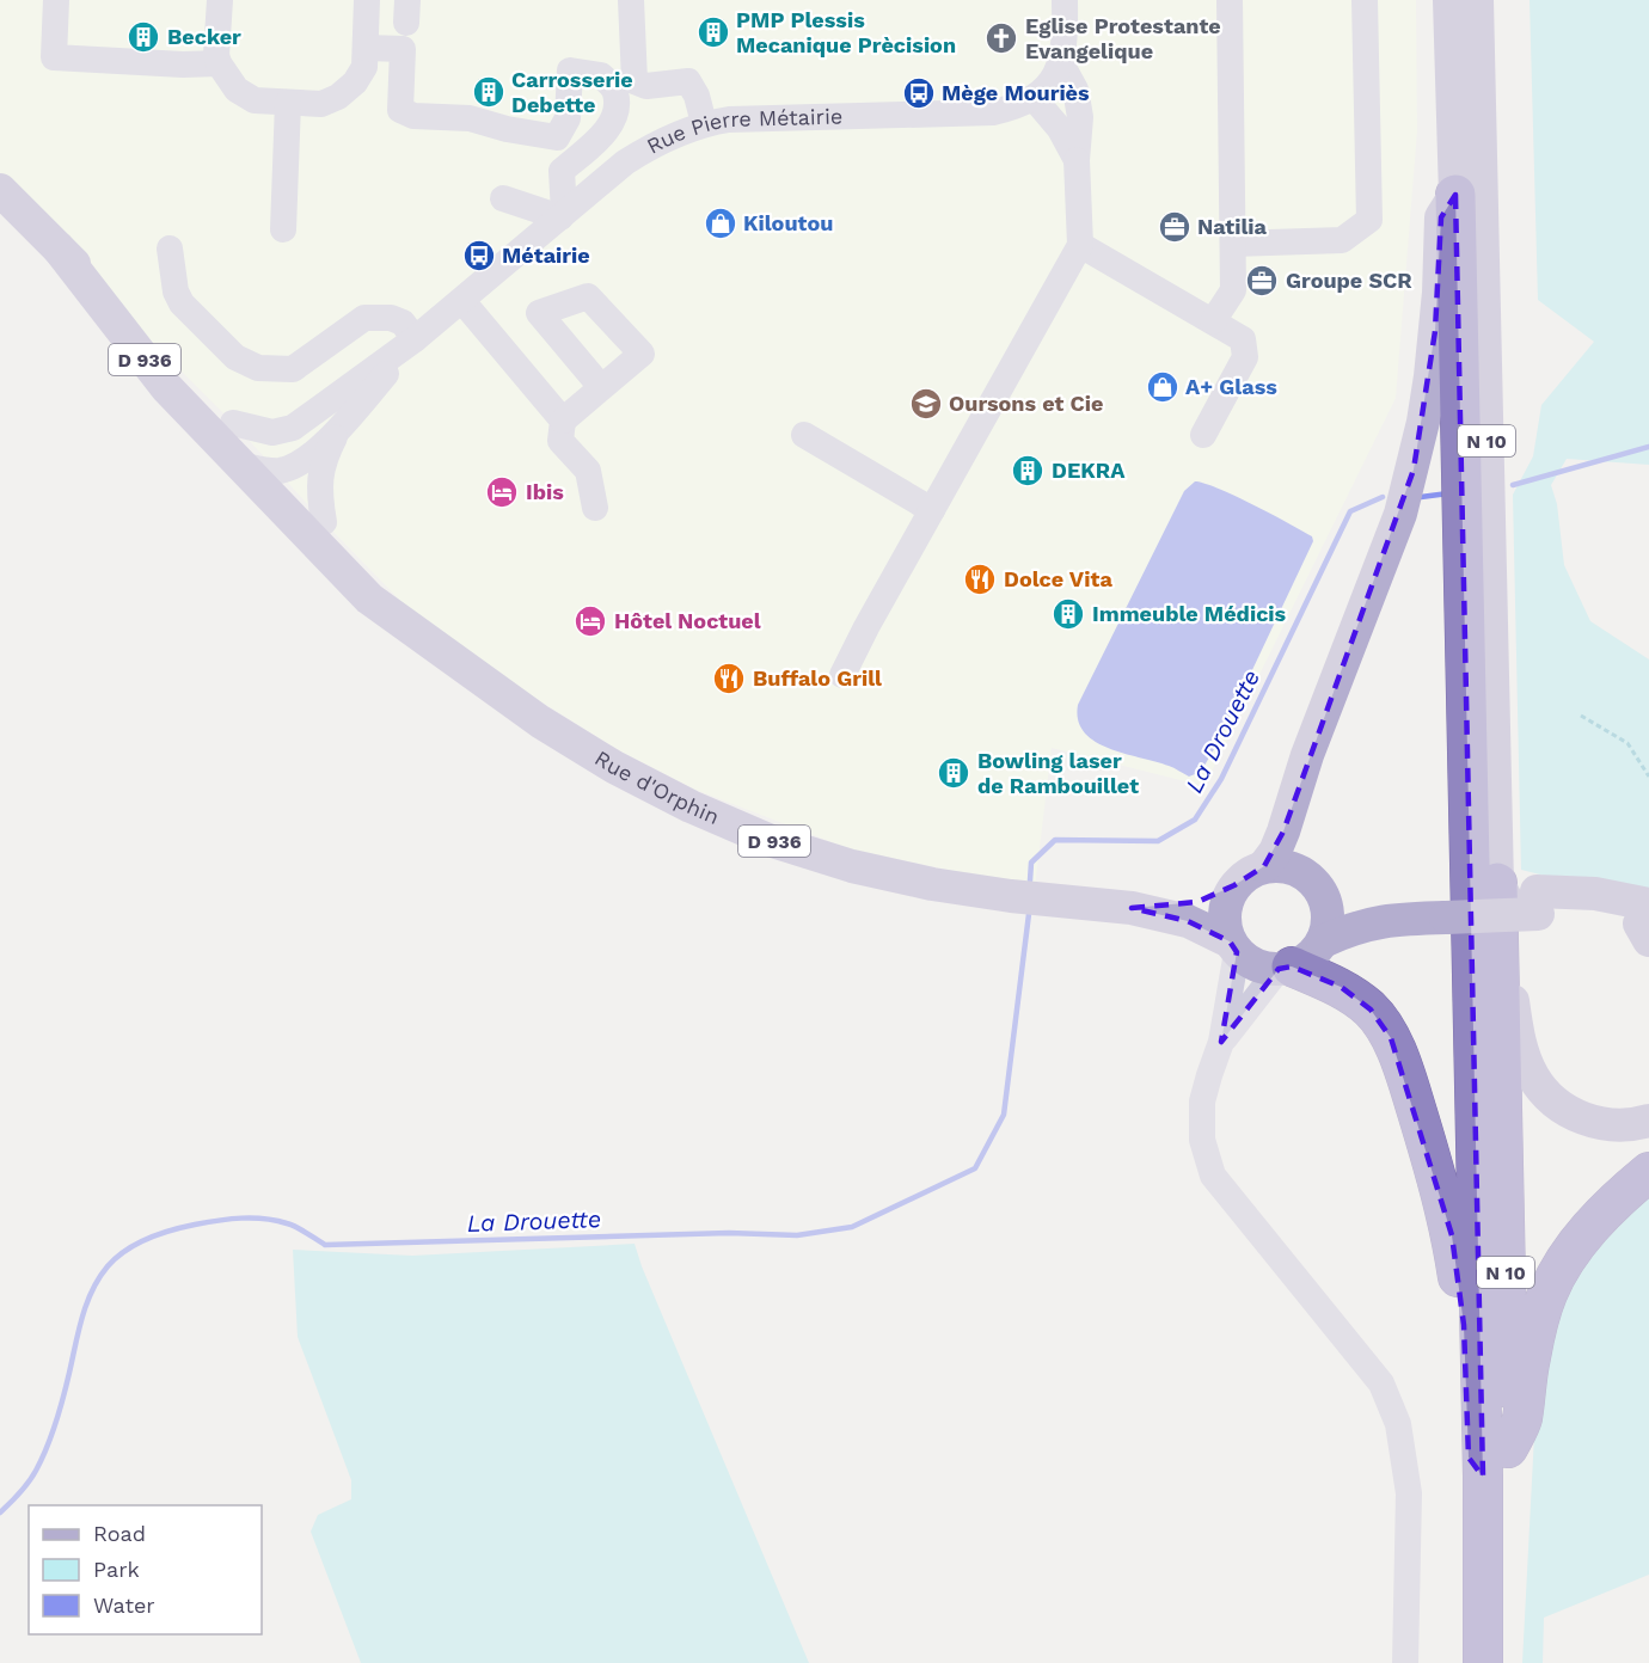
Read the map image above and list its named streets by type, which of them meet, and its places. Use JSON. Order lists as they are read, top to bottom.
{
  "streets": {
    "highway": ["N 10"],
    "main road": ["D 936", "Rue d'Orphin"],
    "street": ["Rue Pierre Métairie"]
  },
  "crossings": [
    ["Rue Pierre Métairie", "Rue d'Orphin"]
  ],
  "water": ["La Drouette"],
  "places": {
    "building": [
      "PMP Plessis Mecanique Prècision",
      "Becker",
      "Carrosserie Debette",
      "DEKRA",
      "Immeuble Médicis",
      "Bowling laser de Rambouillet"
    ],
    "church": ["Eglise Protestante Evangelique"],
    "bus stop": ["Mège Mouriès", "Métairie"],
    "shop": ["Kiloutou", "A+ Glass"],
    "office": ["Natilia", "Groupe SCR"],
    "school or university": ["Oursons et Cie"],
    "hotel": ["Ibis", "Hôtel Noctuel"],
    "restaurant": ["Dolce Vita", "Buffalo Grill"]
  },
  "legend": ["Road", "Park", "Water"]
}
